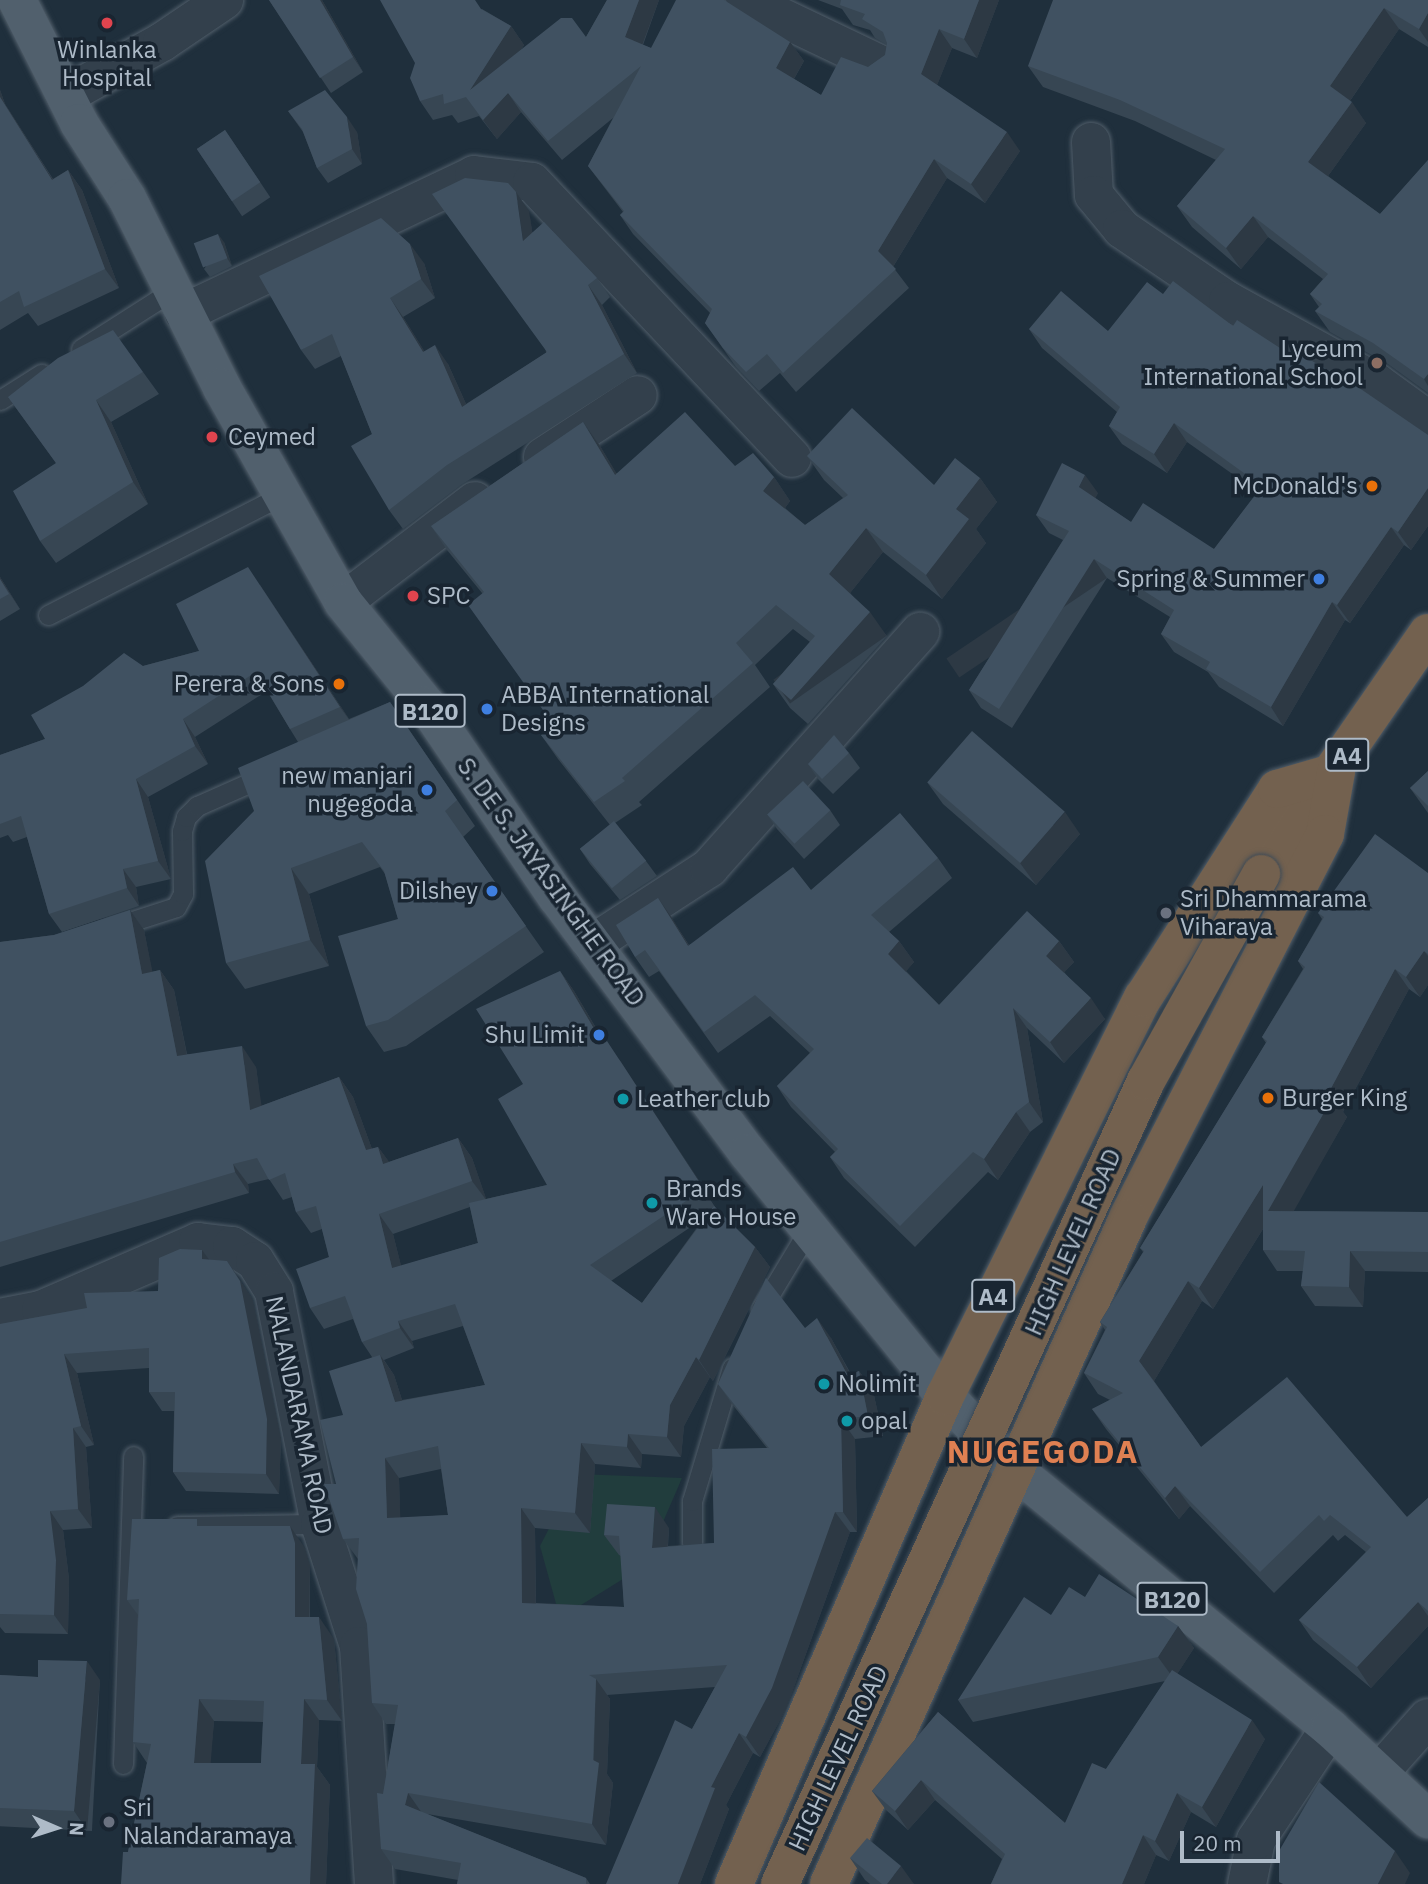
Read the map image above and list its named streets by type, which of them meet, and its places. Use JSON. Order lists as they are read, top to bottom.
{
  "streets": {
    "highway": ["A4", "HIGH LEVEL ROAD"],
    "main road": ["B120", "S. DE S. JAYASINGHE ROAD"],
    "street": ["NALANDARAMA ROAD"]
  },
  "crossings": [
    ["B120", "A4"],
    ["B120", "S. DE S. JAYASINGHE ROAD"],
    ["A4", "S. DE S. JAYASINGHE ROAD"],
    ["A4", "HIGH LEVEL ROAD"]
  ],
  "districts": ["NUGEGODA"],
  "places": [
    "Winlanka Hospital",
    "Lyceum International School",
    "Ceymed",
    "McDonald's",
    "Spring & Summer",
    "SPC",
    "Perera & Sons",
    "ABBA International Designs",
    "new manjari nugegoda",
    "Dilshey",
    "Sri Dhammarama Viharaya",
    "Shu Limit",
    "Burger King",
    "Leather club",
    "Brands Ware House",
    "Nolimit",
    "opal",
    "Sri Nalandaramaya"
  ],
  "scale_bar": "20 m",
  "north": "right"
}
